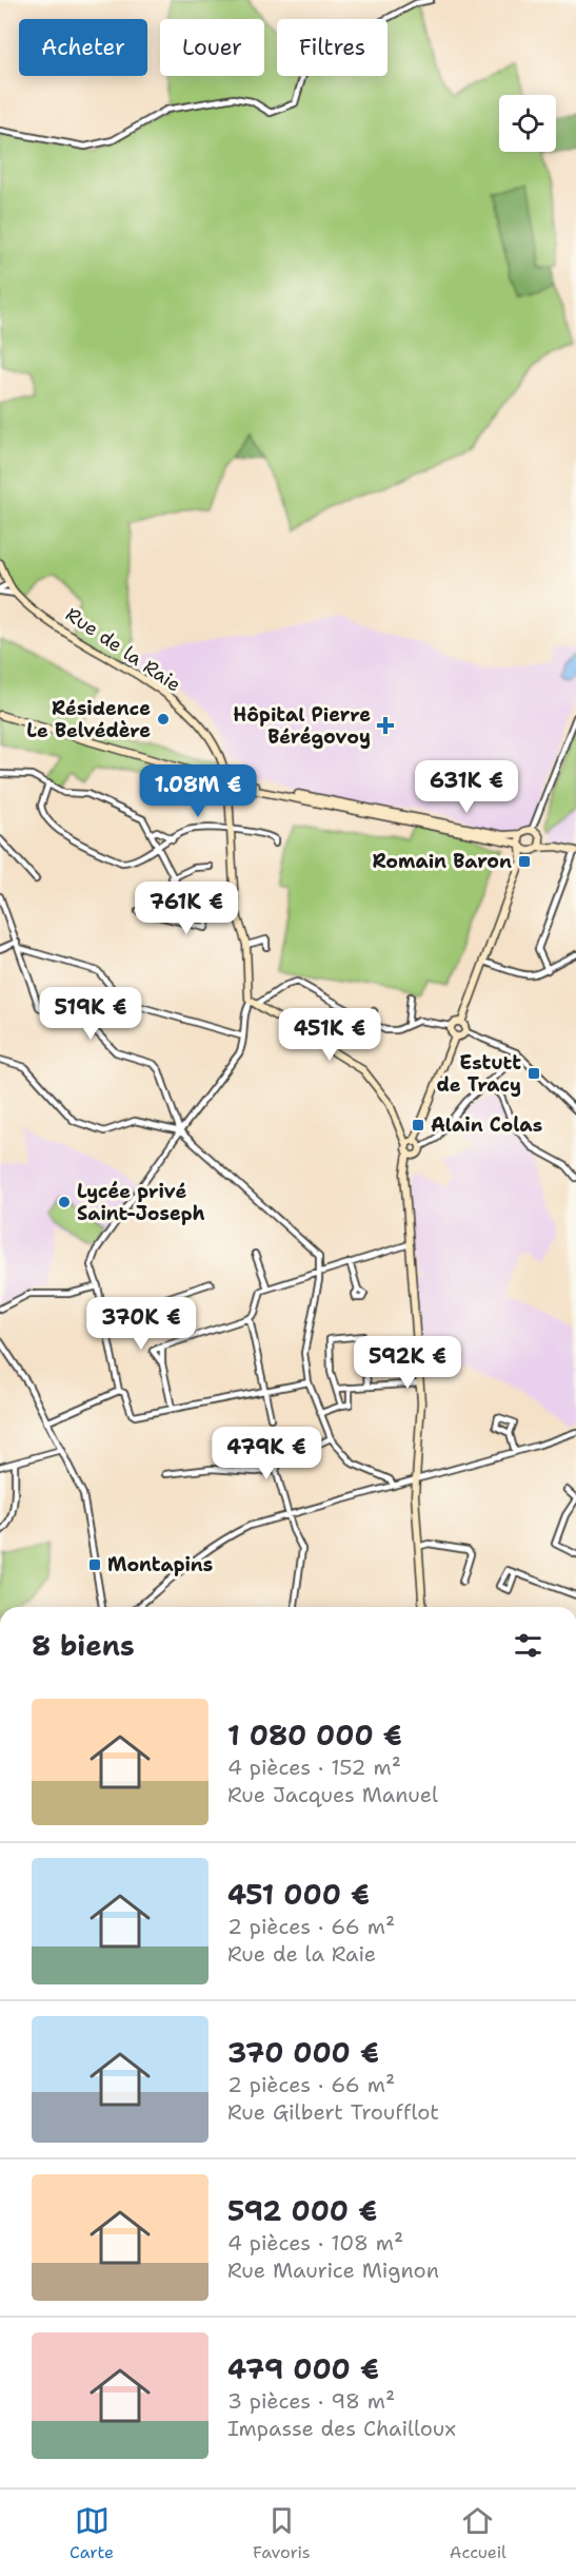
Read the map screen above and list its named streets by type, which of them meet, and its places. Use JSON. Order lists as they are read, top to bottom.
{
  "streets": {
    "street": ["Rue de la Raie"]
  },
  "places": {
    "other": ["Résidence Le Belvédère", "Lycée privé Saint-Joseph"],
    "health": ["Hôpital Pierre Bérégovoy"],
    "transit": [
      "Romain Baron",
      "Estutt de Tracy",
      "Alain Colas",
      "Montapins"
    ]
  },
  "page": {
    "chip": ["Acheter", "Louer", "Filtres"],
    "price": [
      "631K €",
      "1.08M €",
      "761K €",
      "519K €",
      "451K €",
      "370K €",
      "592K €",
      "479K €"
    ],
    "heading": "8 biens",
    "list": [
      {
        "name": "1 080 000 €",
        "note": "4 pièces · 152 m² · Rue Jacques Manuel"
      },
      {
        "name": "451 000 €",
        "note": "2 pièces · 66 m² · Rue de la Raie"
      },
      {
        "name": "370 000 €",
        "note": "2 pièces · 66 m² · Rue Gilbert Troufflot"
      },
      {
        "name": "592 000 €",
        "note": "4 pièces · 108 m² · Rue Maurice Mignon"
      },
      {
        "name": "479 000 €",
        "note": "3 pièces · 98 m² · Impasse des Chailloux"
      }
    ],
    "tabs": ["Carte", "Favoris", "Accueil"]
  }
}
